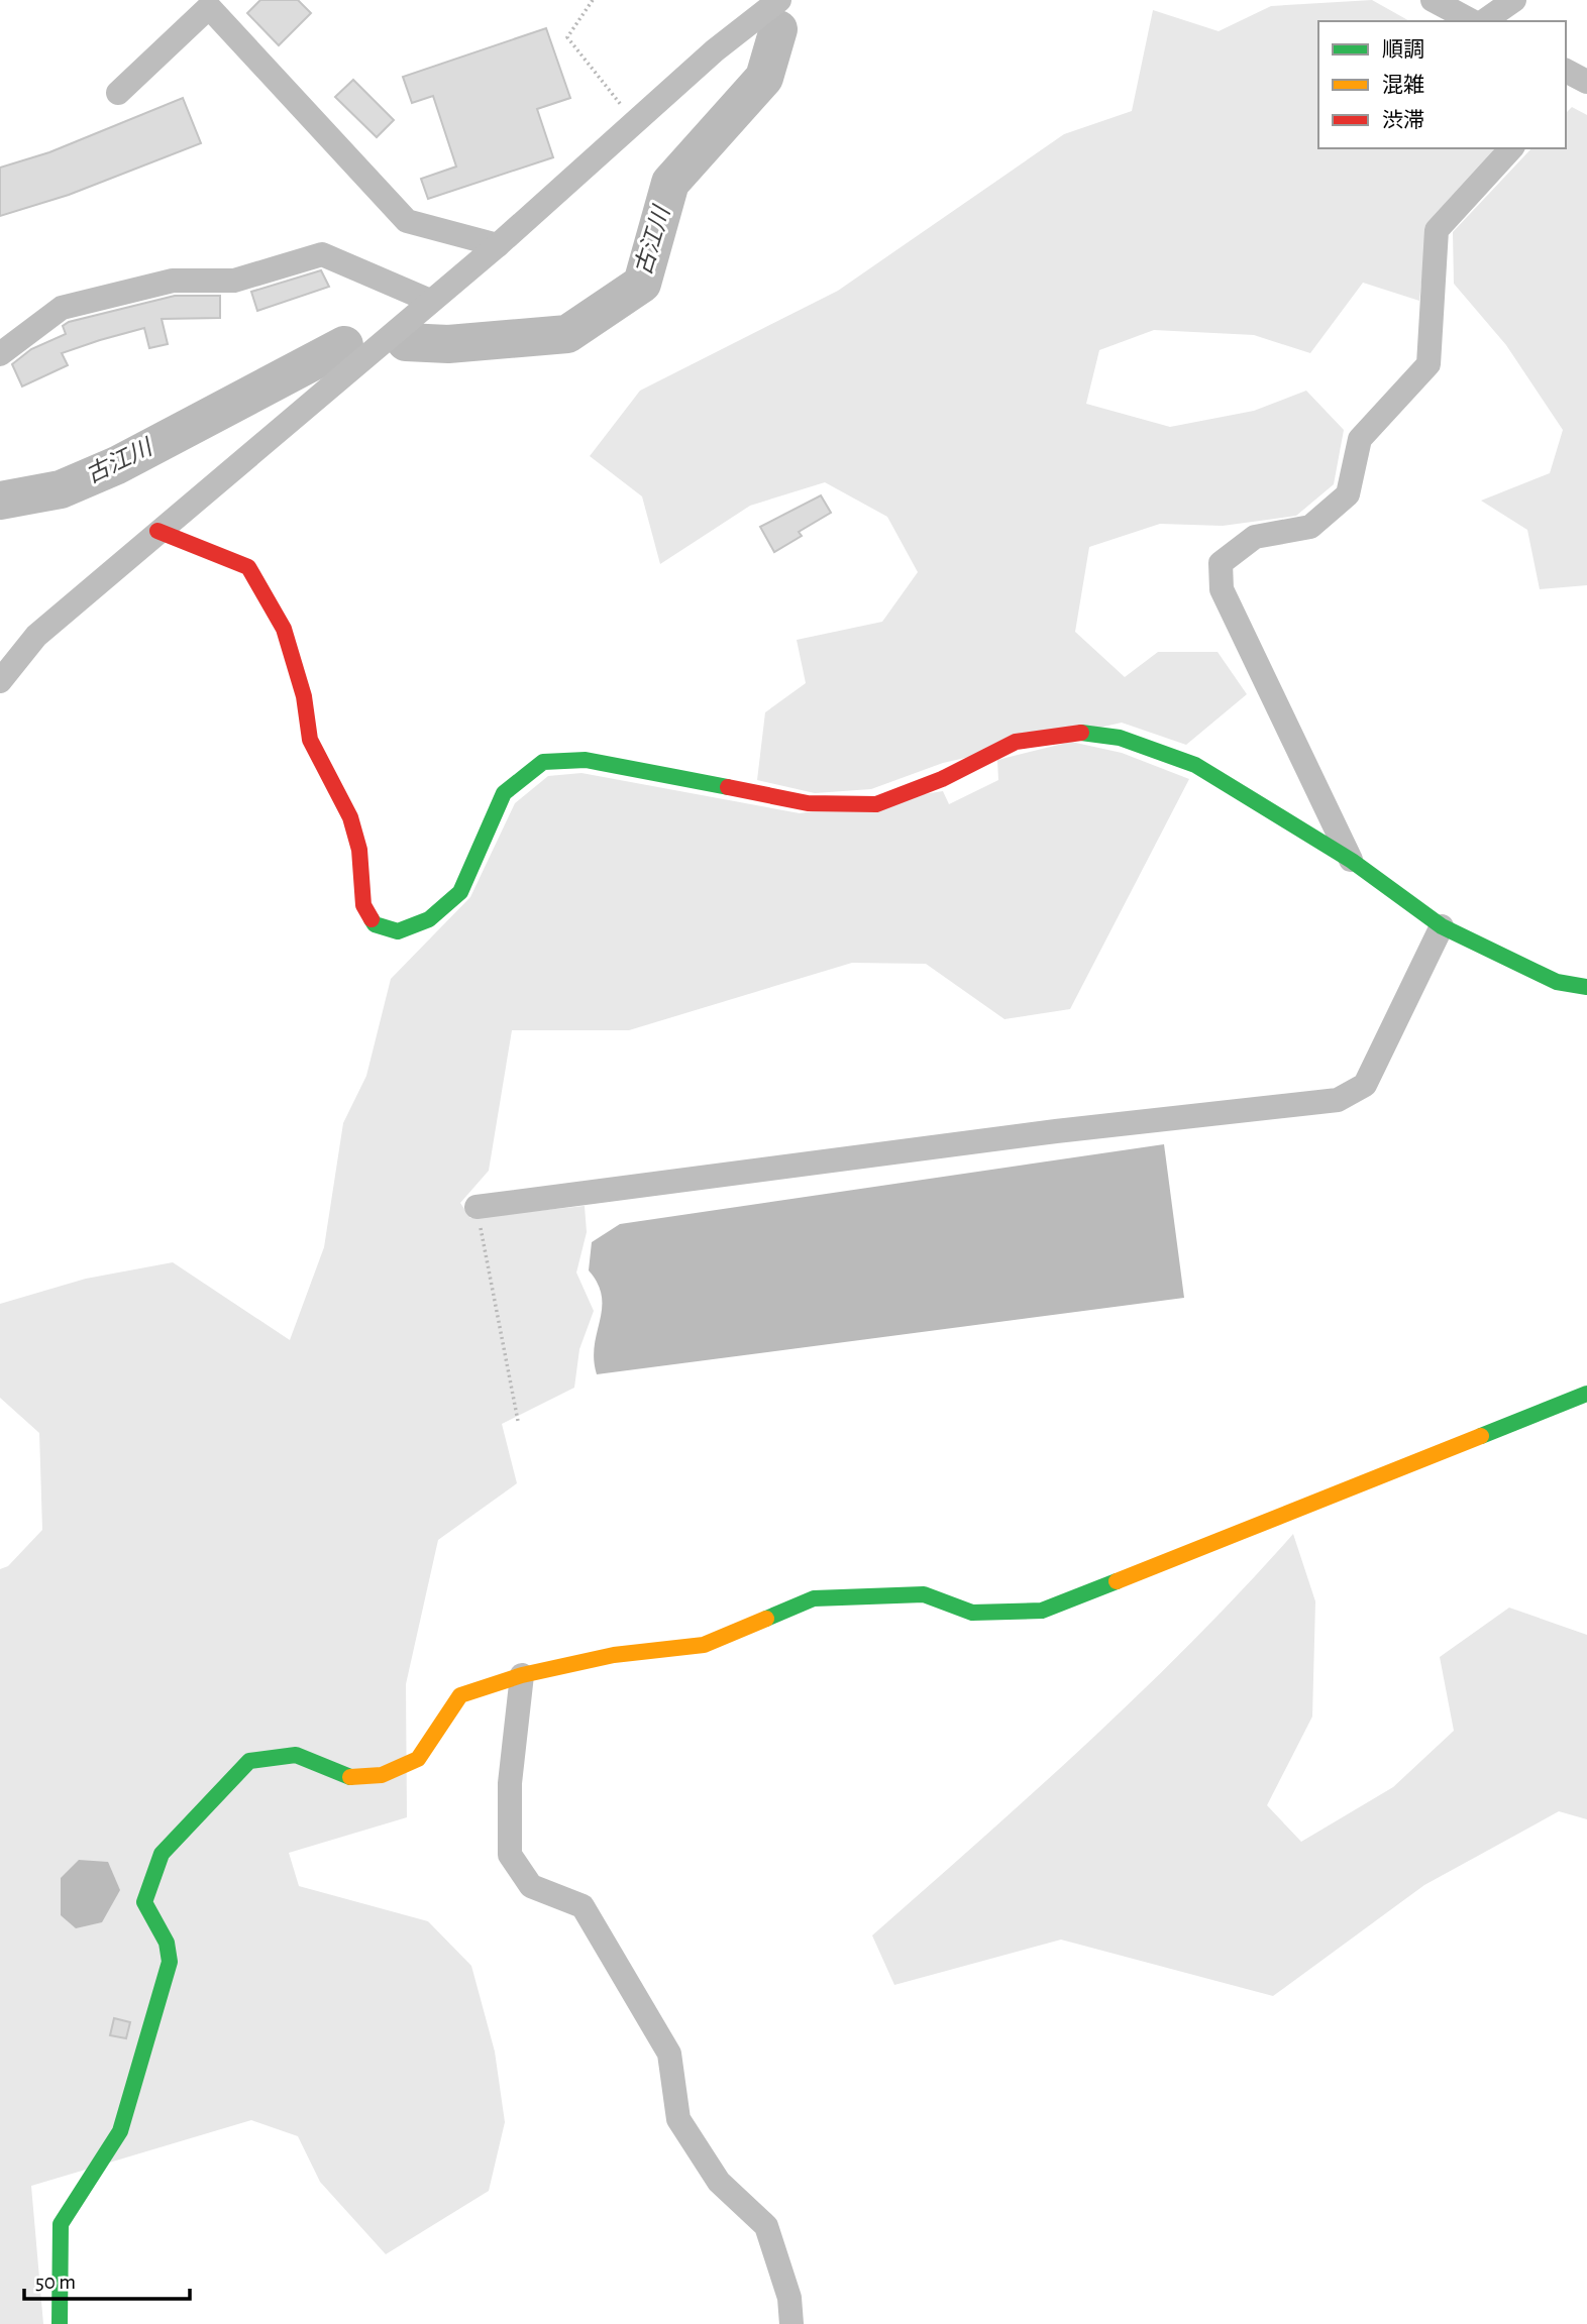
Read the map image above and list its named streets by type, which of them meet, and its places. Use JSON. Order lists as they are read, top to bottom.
{
  "water": ["古江川"],
  "legend": ["順調", "混雑", "渋滞"],
  "scale_bar": "50 m"
}
